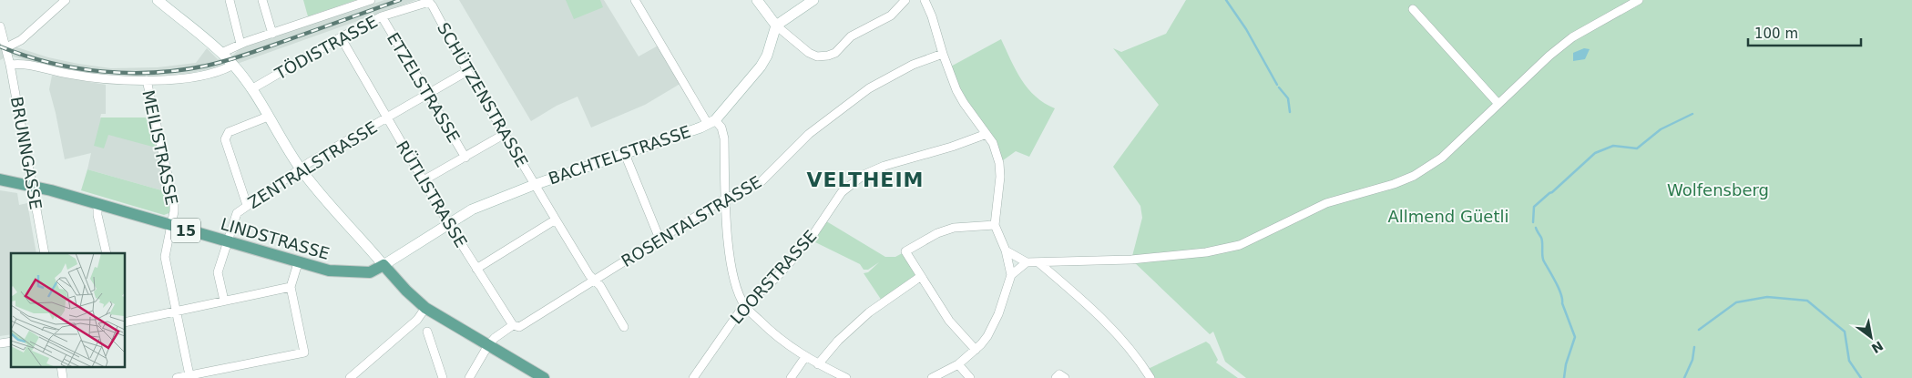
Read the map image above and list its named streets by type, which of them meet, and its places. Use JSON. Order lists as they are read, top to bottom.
{
  "streets": {
    "main road": ["15", "LINDSTRASSE"],
    "street": [
      "TÖDISTRASSE",
      "ETZELSTRASSE",
      "SCHÜTZENSTRASSE",
      "MEILISTRASSE",
      "BRUNNGASSE",
      "BACHTELSTRASSE",
      "ZENTRALSTRASSE",
      "RÜTLISTRASSE",
      "ROSENTALSTRASSE",
      "LOORSTRASSE"
    ]
  },
  "crossings": [
    ["TÖDISTRASSE", "ETZELSTRASSE"],
    ["TÖDISTRASSE", "SCHÜTZENSTRASSE"],
    ["TÖDISTRASSE", "RÜTLISTRASSE"],
    ["ETZELSTRASSE", "ZENTRALSTRASSE"],
    ["SCHÜTZENSTRASSE", "BACHTELSTRASSE"],
    ["SCHÜTZENSTRASSE", "ZENTRALSTRASSE"],
    ["SCHÜTZENSTRASSE", "ROSENTALSTRASSE"],
    ["MEILISTRASSE", "LINDSTRASSE"],
    ["BRUNNGASSE", "LINDSTRASSE"],
    ["BACHTELSTRASSE", "RÜTLISTRASSE"],
    ["BACHTELSTRASSE", "LINDSTRASSE"],
    ["ZENTRALSTRASSE", "RÜTLISTRASSE"],
    ["ZENTRALSTRASSE", "LINDSTRASSE"],
    ["RÜTLISTRASSE", "ROSENTALSTRASSE"]
  ],
  "districts": ["VELTHEIM"],
  "parks": ["Wolfensberg", "Allmend Güetli"],
  "scale_bar": "100 m",
  "north": "bottom right"
}
